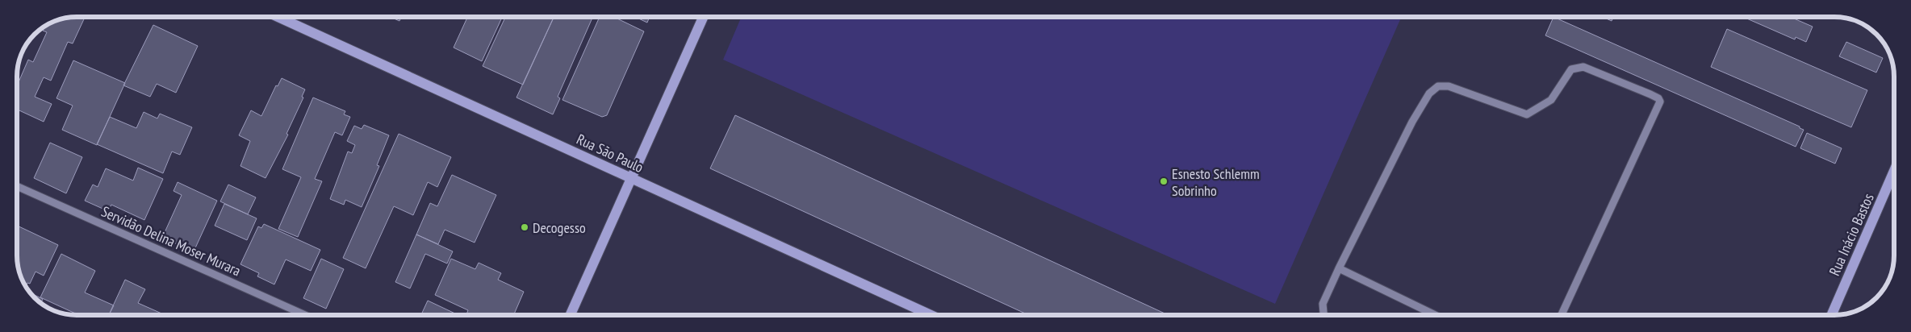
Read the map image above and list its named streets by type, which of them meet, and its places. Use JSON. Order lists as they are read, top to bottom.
{
  "streets": {
    "main road": ["Rua São Paulo", "Rua Inácio Bastos"],
    "street": ["Servidão Delina Moser Murara"]
  },
  "places": ["Esnesto Schlemm Sobrinho", "Decogesso"]
}
